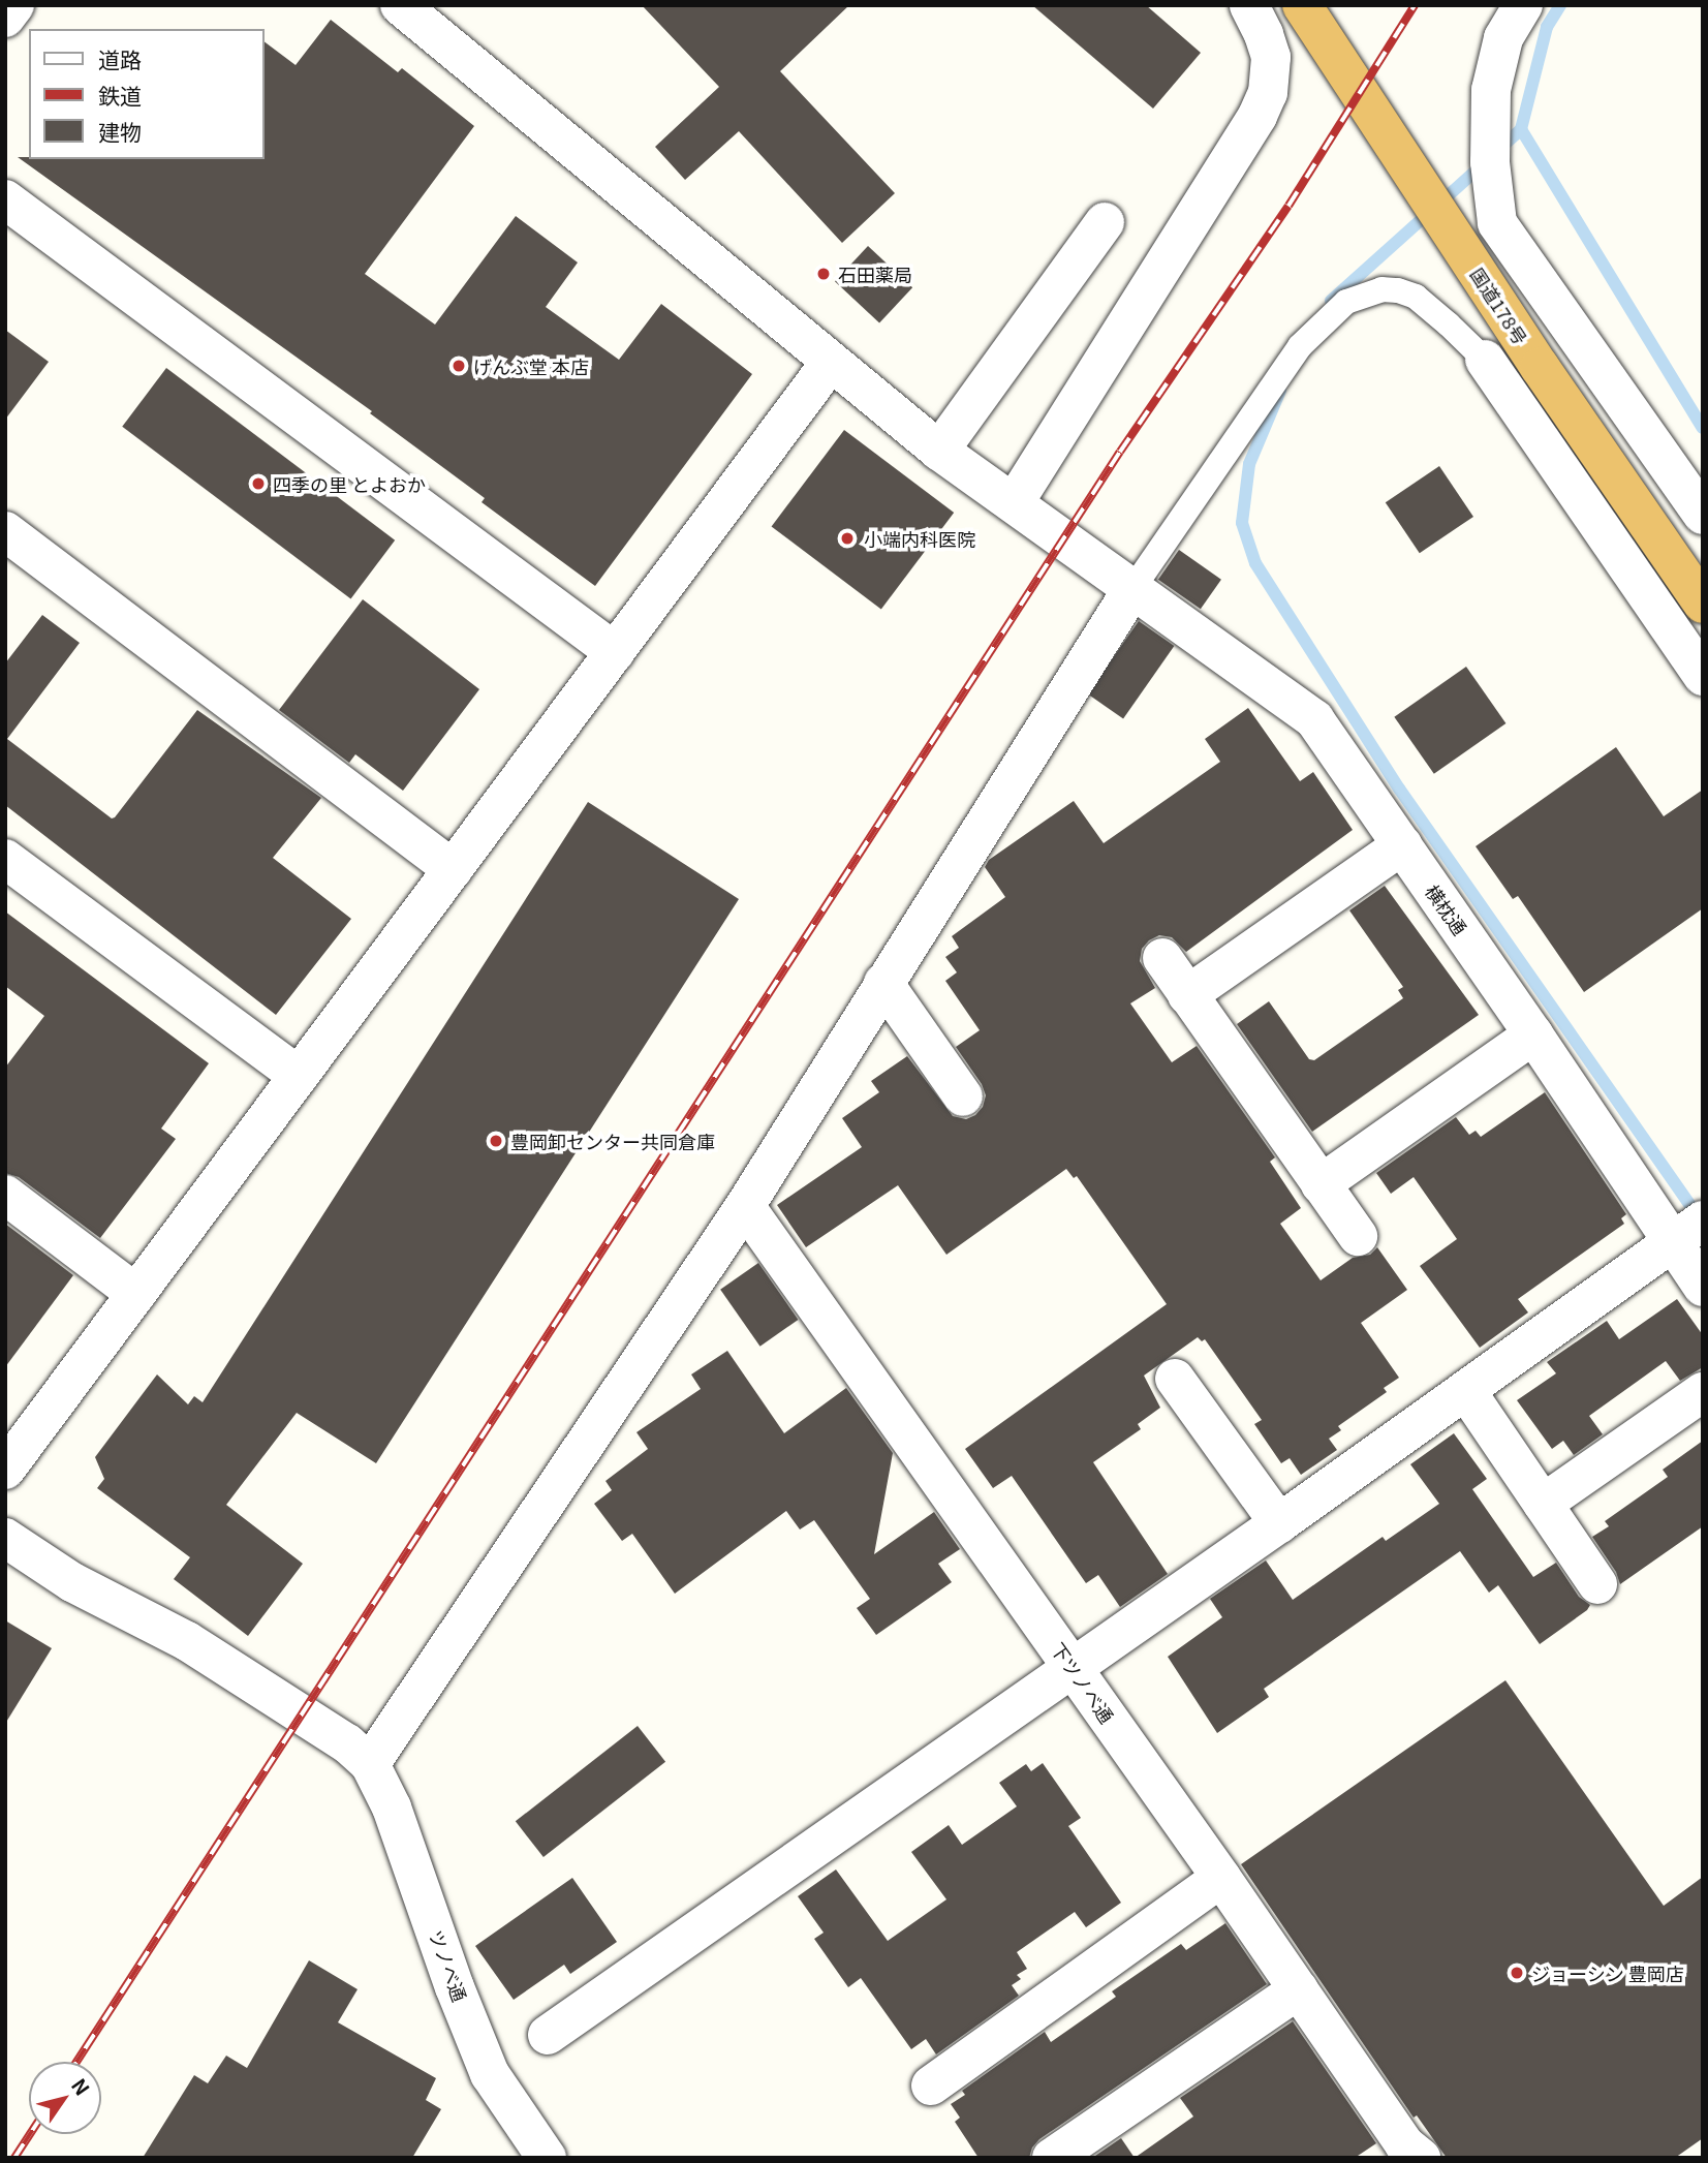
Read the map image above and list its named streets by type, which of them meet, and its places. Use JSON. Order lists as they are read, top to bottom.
{
  "streets": {
    "highway": ["国道178号"],
    "street": ["横枕通", "下ツノベ通", "ツノベ通"]
  },
  "places": [
    "石田薬局",
    "げんぶ堂 本店",
    "四季の里 とよおか",
    "小端内科医院",
    "豊岡卸センター共同倉庫",
    "ジョーシン 豊岡店"
  ],
  "legend": ["道路", "鉄道", "建物"],
  "north": "top right"
}
